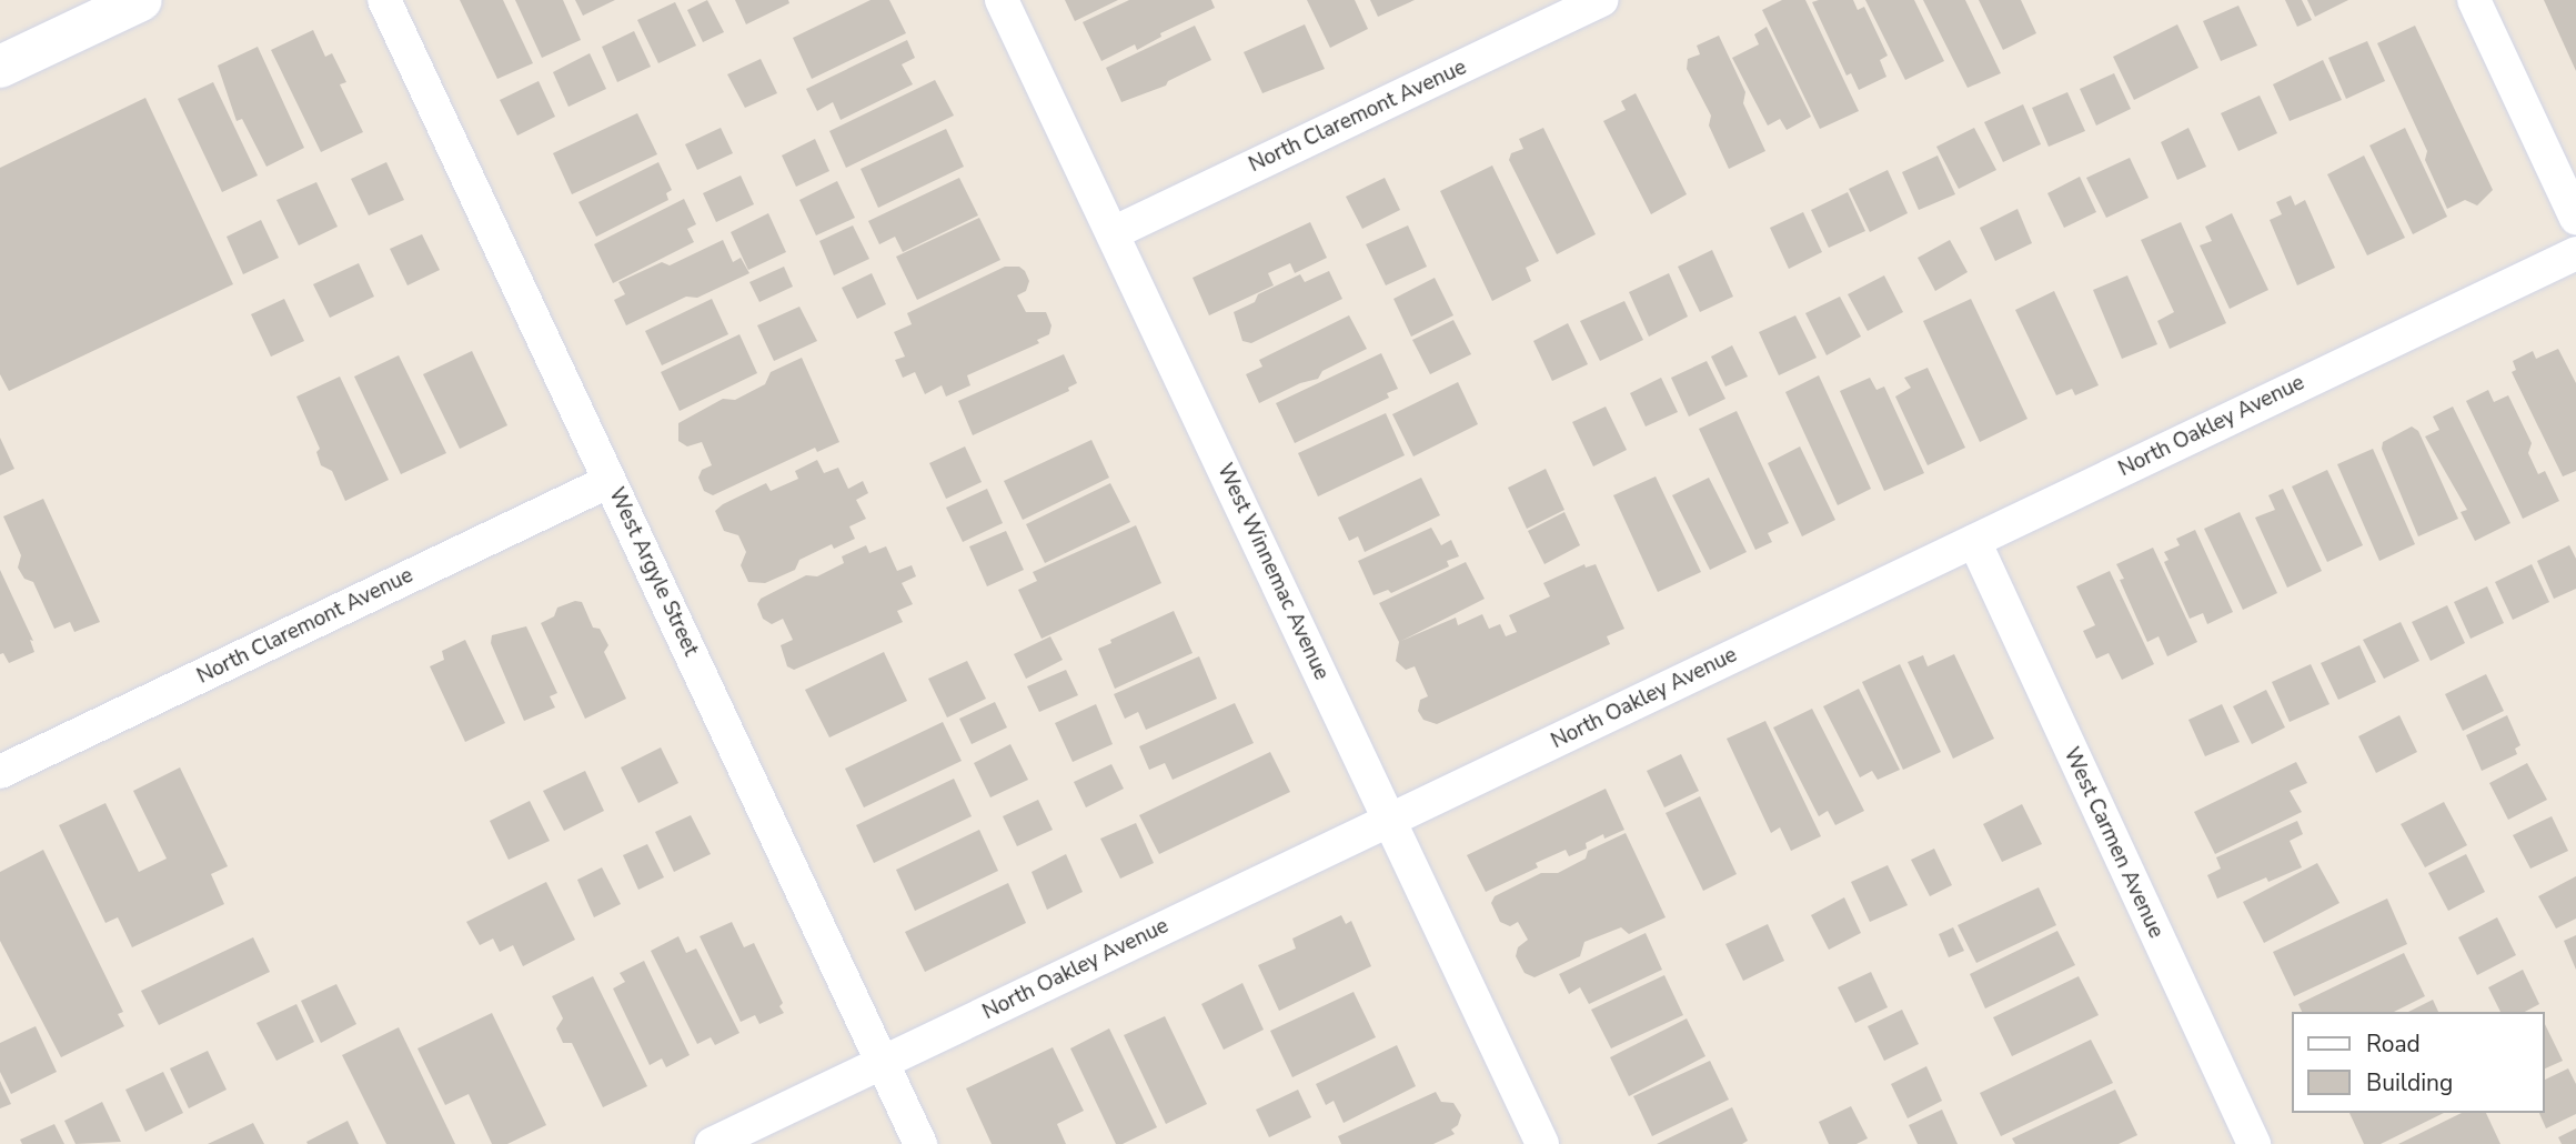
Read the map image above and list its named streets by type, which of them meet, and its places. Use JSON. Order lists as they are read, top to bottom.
{
  "streets": {
    "street": [
      "North Claremont Avenue",
      "North Oakley Avenue",
      "West Argyle Street",
      "West Winnemac Avenue",
      "West Carmen Avenue"
    ]
  },
  "crossings": [
    ["North Claremont Avenue", "West Argyle Street"],
    ["North Claremont Avenue", "West Winnemac Avenue"],
    ["North Oakley Avenue", "West Argyle Street"],
    ["North Oakley Avenue", "West Winnemac Avenue"],
    ["North Oakley Avenue", "West Carmen Avenue"]
  ],
  "legend": ["Road", "Building"]
}
